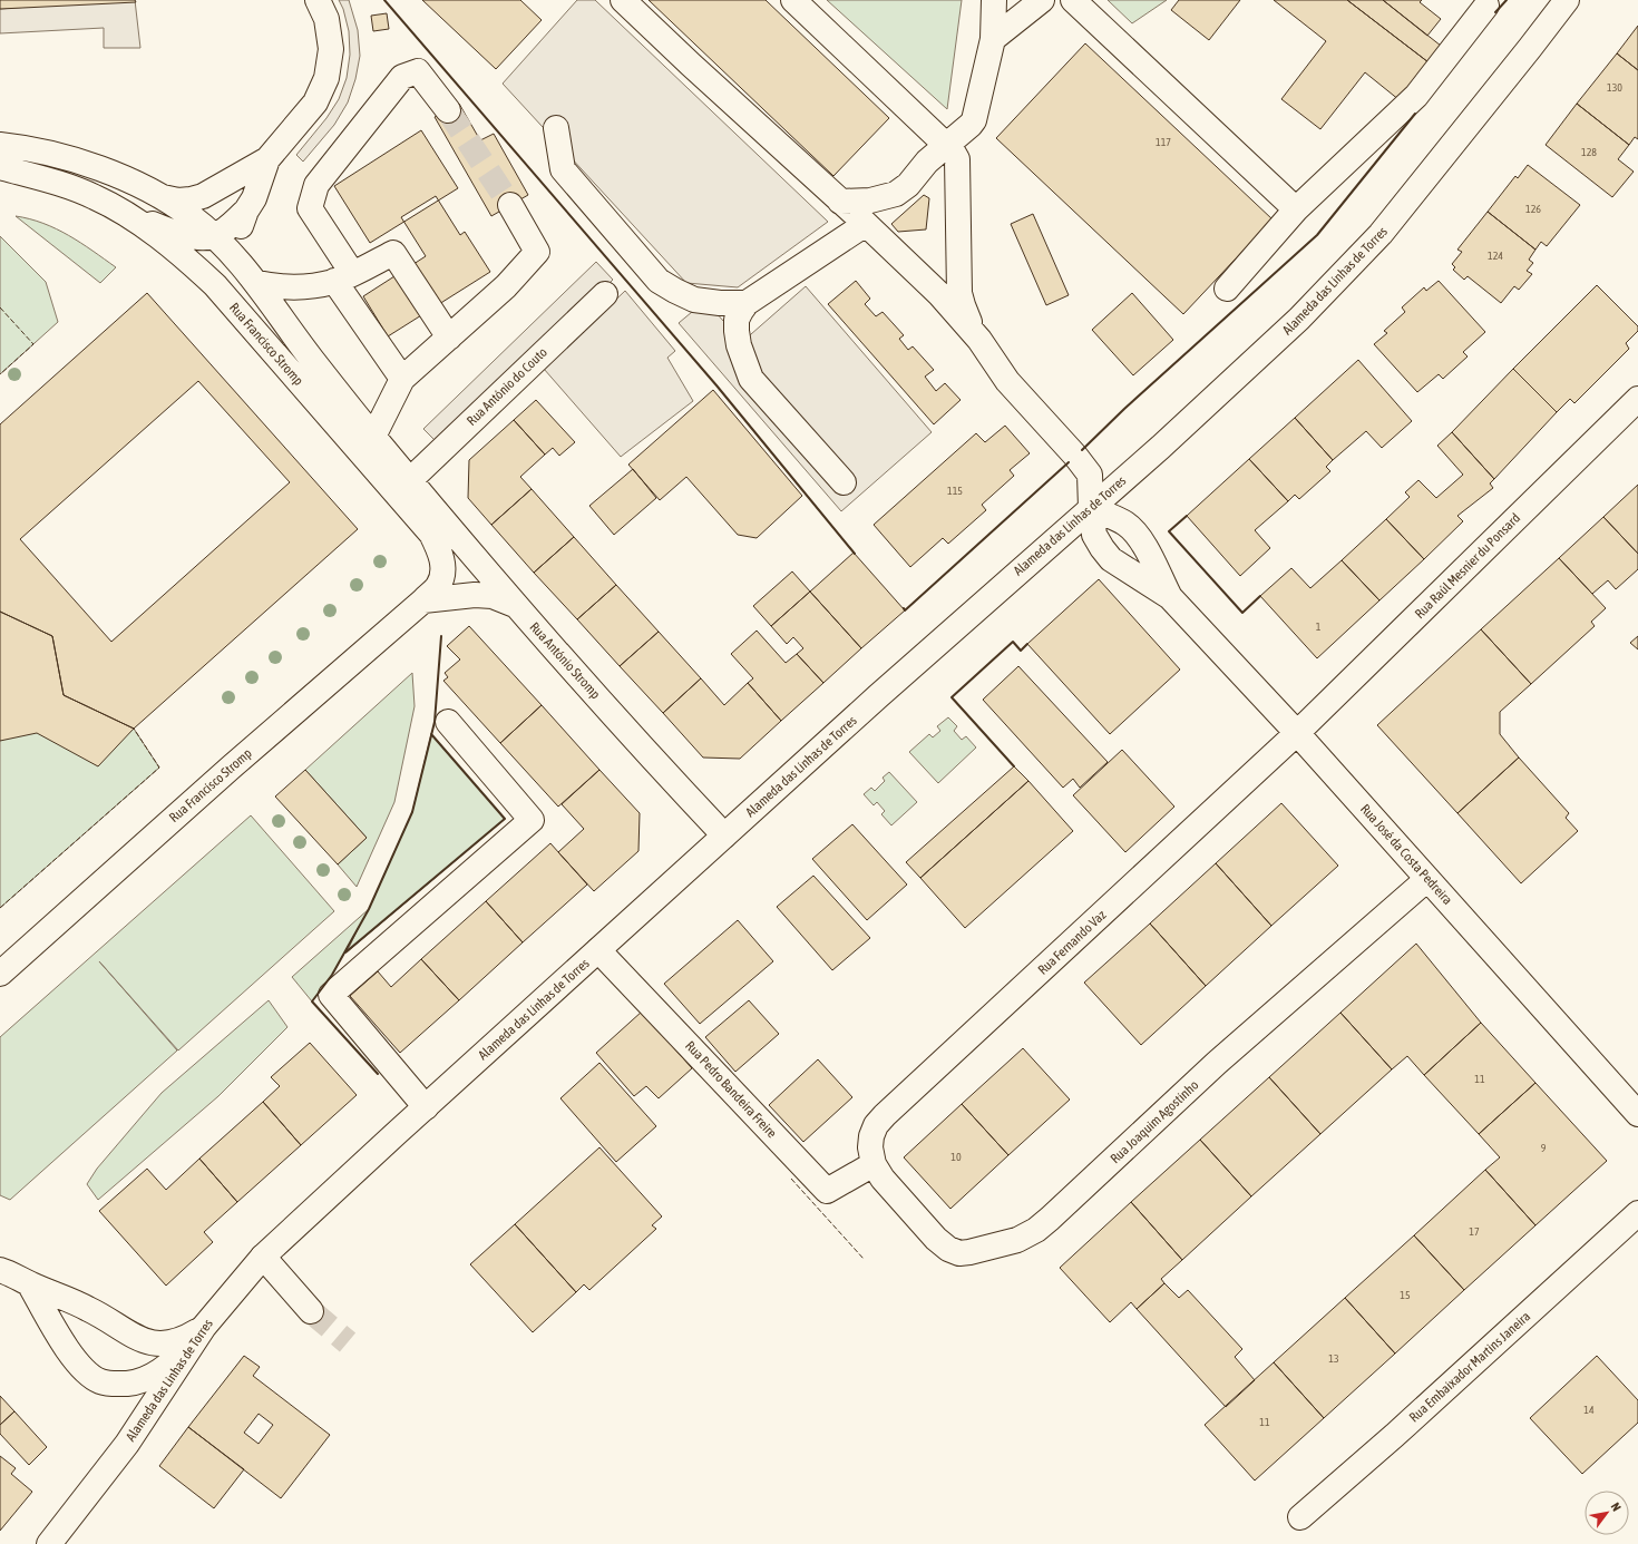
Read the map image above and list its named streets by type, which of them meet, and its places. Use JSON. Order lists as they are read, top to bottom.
{
  "streets": {
    "street": [
      "Alameda das Linhas de Torres",
      "Rua Francisco Stromp",
      "Rua António do Couto",
      "Rua Raúl Mesnier du Ponsard",
      "Rua António Stromp",
      "Rua José da Costa Pedreira",
      "Rua Fernando Vaz",
      "Rua Pedro Bandeira Freire",
      "Rua Joaquim Agostinho",
      "Rua Embaixador Martins Janeira"
    ]
  },
  "crossings": [
    ["Alameda das Linhas de Torres", "Rua António Stromp"],
    ["Alameda das Linhas de Torres", "Rua José da Costa Pedreira"],
    ["Alameda das Linhas de Torres", "Rua Pedro Bandeira Freire"],
    ["Rua Francisco Stromp", "Rua António do Couto"],
    ["Rua Francisco Stromp", "Rua António Stromp"],
    ["Rua António do Couto", "Rua António Stromp"],
    ["Rua Raúl Mesnier du Ponsard", "Rua José da Costa Pedreira"],
    ["Rua Raúl Mesnier du Ponsard", "Rua Fernando Vaz"],
    ["Rua José da Costa Pedreira", "Rua Fernando Vaz"],
    ["Rua José da Costa Pedreira", "Rua Joaquim Agostinho"],
    ["Rua Fernando Vaz", "Rua Pedro Bandeira Freire"],
    ["Rua Fernando Vaz", "Rua Joaquim Agostinho"],
    ["Rua Pedro Bandeira Freire", "Rua Joaquim Agostinho"]
  ],
  "house_numbers": [
    "130",
    "117",
    "128",
    "126",
    "124",
    "115",
    "1",
    "11",
    "9",
    "10",
    "17",
    "15",
    "13",
    "14",
    "11"
  ],
  "north": "top right"
}
